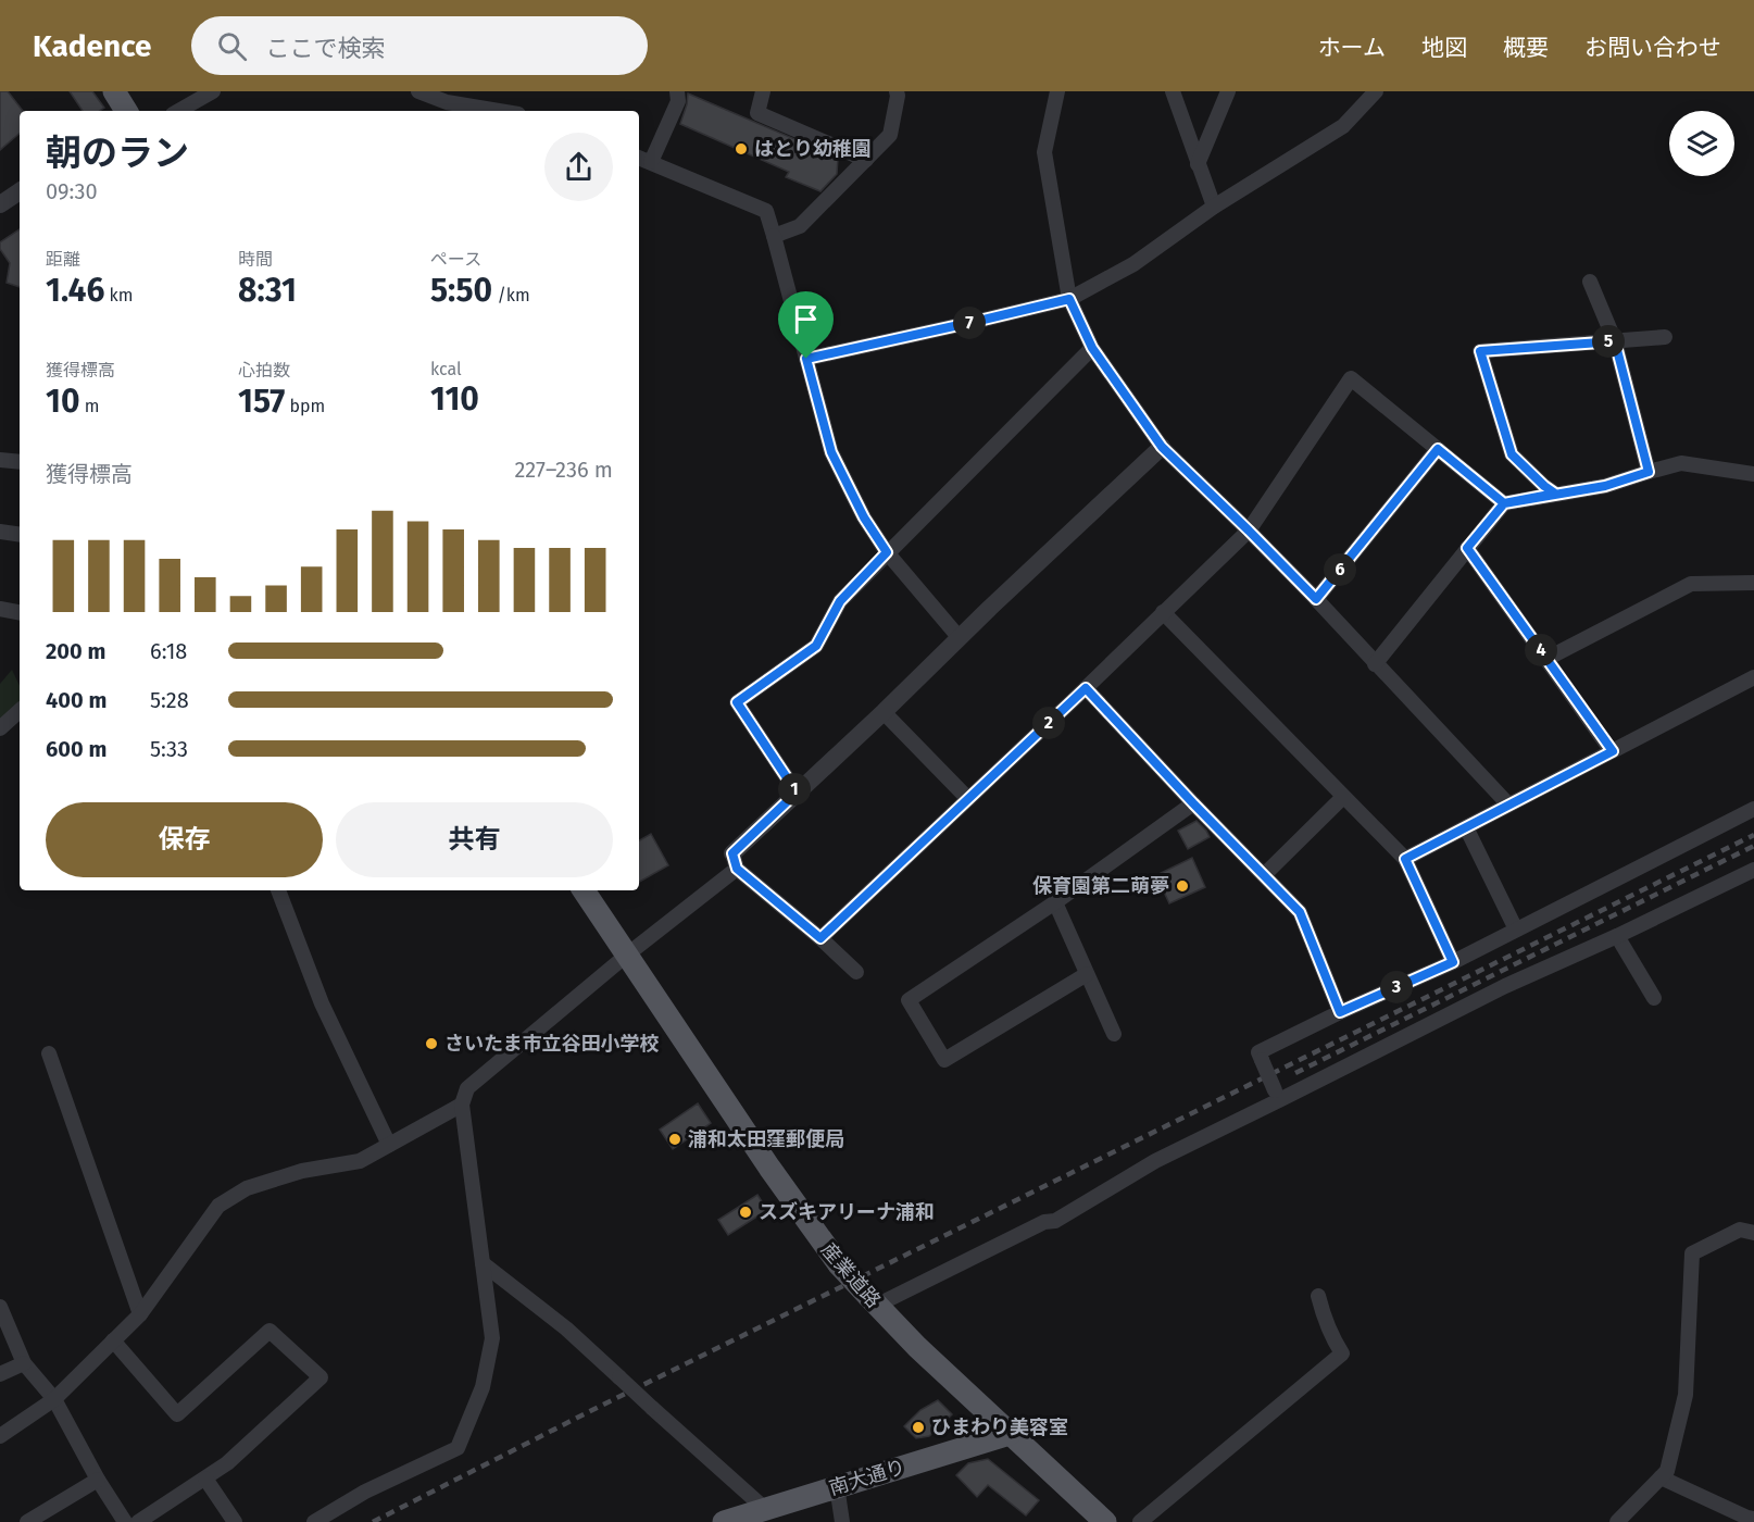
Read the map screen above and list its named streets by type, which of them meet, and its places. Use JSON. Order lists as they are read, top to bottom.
{
  "streets": {
    "main road": ["産業道路", "南大通り"]
  },
  "crossings": [
    ["産業道路", "南大通り"]
  ],
  "places": [
    "はとり幼稚園",
    "保育園第二萌夢",
    "さいたま市立谷田小学校",
    "浦和太田窪郵便局",
    "スズキアリーナ浦和",
    "ひまわり美容室"
  ],
  "page": {
    "header": "Kadence",
    "search": "ここで検索",
    "nav": [
      "ホーム",
      "地図",
      "概要",
      "お問い合わせ"
    ],
    "heading": ["朝のラン", "09:30"],
    "stats": [
      ["距離", "1.46 km"],
      ["時間", "8:31"],
      ["ペース", "5:50 /km"],
      ["獲得標高", "10 m"],
      ["心拍数", "157 bpm"],
      ["kcal", "110"]
    ],
    "pins": [
      "7",
      "5",
      "6",
      "4",
      "2",
      "1",
      "3"
    ],
    "chart": ["獲得標高", "227–236 m"],
    "list": [
      {
        "name": "200 m",
        "note": "6:18"
      },
      {
        "name": "400 m",
        "note": "5:28"
      },
      {
        "name": "600 m",
        "note": "5:33"
      }
    ],
    "buttons": ["保存", "共有"]
  }
}
